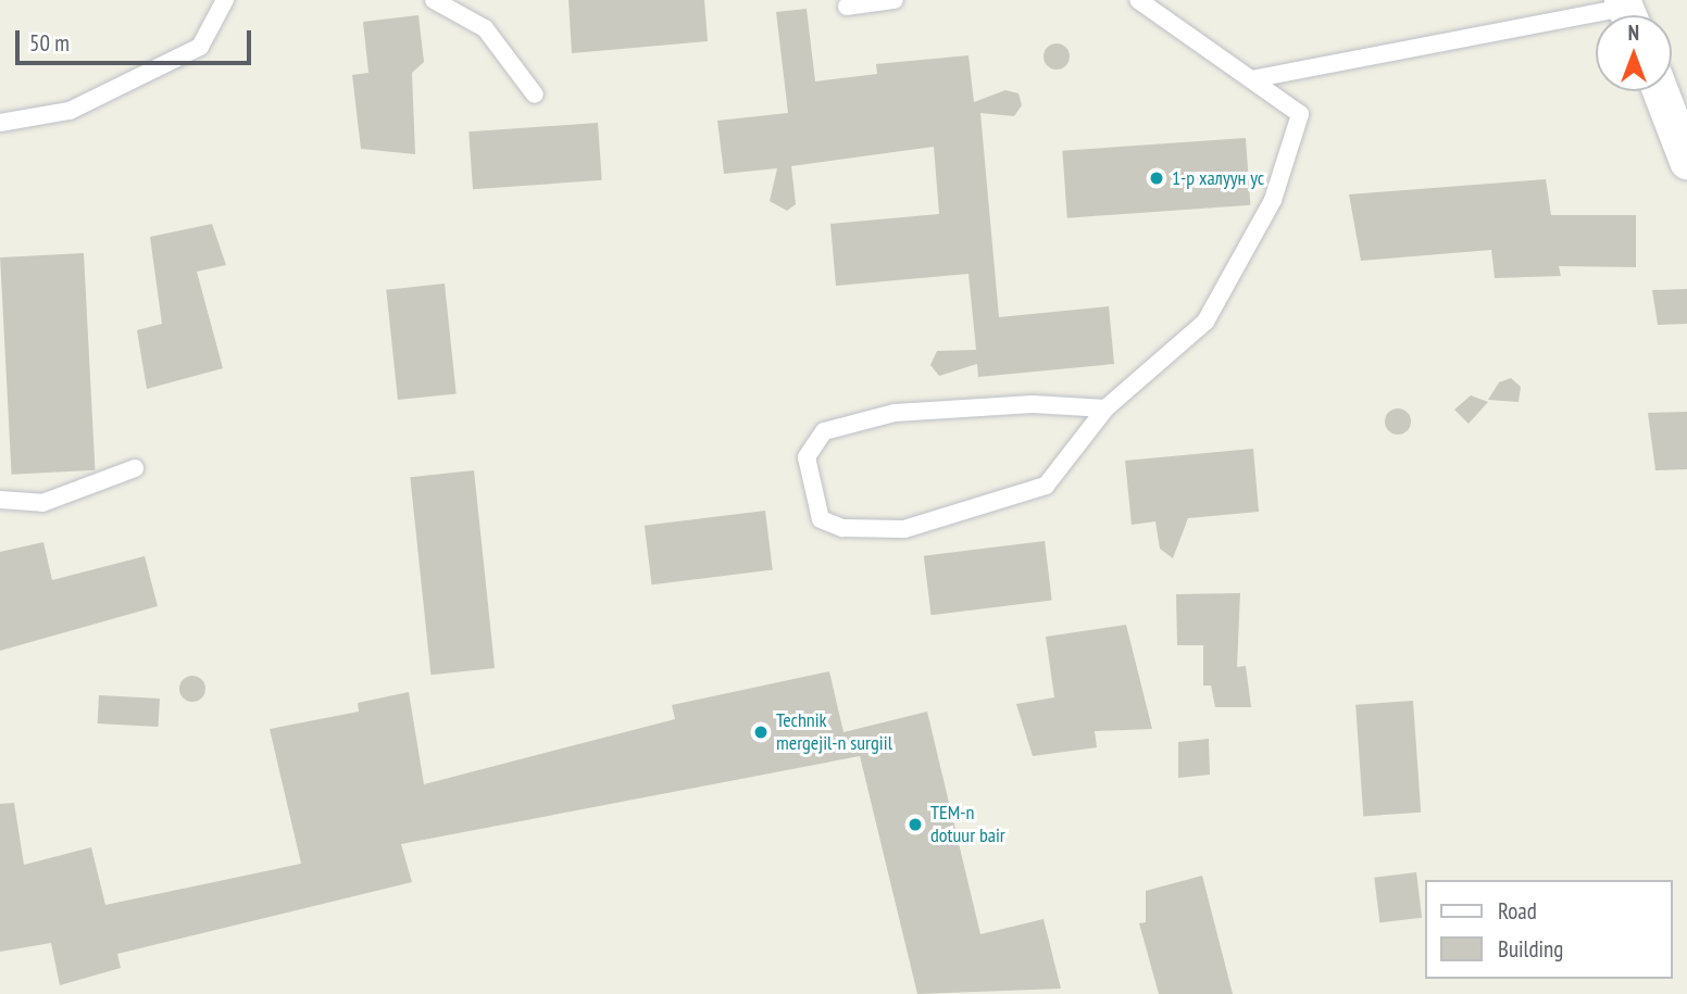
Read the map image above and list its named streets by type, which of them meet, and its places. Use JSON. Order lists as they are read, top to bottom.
{
  "places": ["1-р халуун ус", "Technik mergejil-n surgiil", "TEM-n dotuur bair"],
  "legend": ["Road", "Building"],
  "scale_bar": "50 m",
  "north": "top"
}
